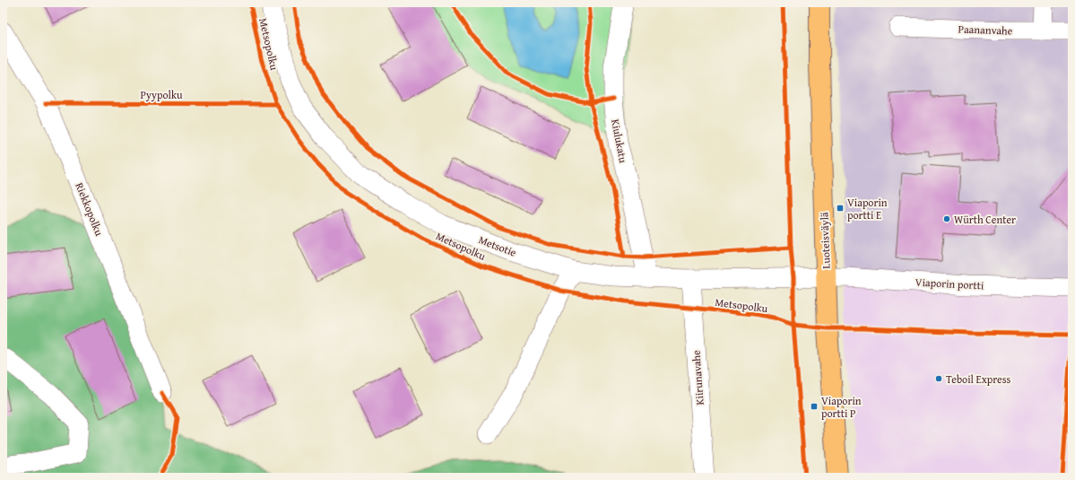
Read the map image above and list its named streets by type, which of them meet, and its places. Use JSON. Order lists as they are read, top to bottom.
{
  "streets": {
    "main road": ["Luoteisväylä"],
    "street": [
      "Paananvahe",
      "Kiulukatu",
      "Riekkopolku",
      "Metsotie",
      "Viaporin portti",
      "Kiirunavahe"
    ],
    "cycle path": ["Metsopolku", "Pyypolku"]
  },
  "crossings": [
    ["Kiulukatu", "Metsotie"],
    ["Luoteisväylä", "Metsotie"],
    ["Luoteisväylä", "Viaporin portti"],
    ["Metsotie", "Viaporin portti"],
    ["Metsotie", "Kiirunavahe"]
  ],
  "places": {
    "transit": ["Viaporin portti E", "Viaporin portti P"],
    "other": ["Würth Center", "Teboil Express"]
  }
}
